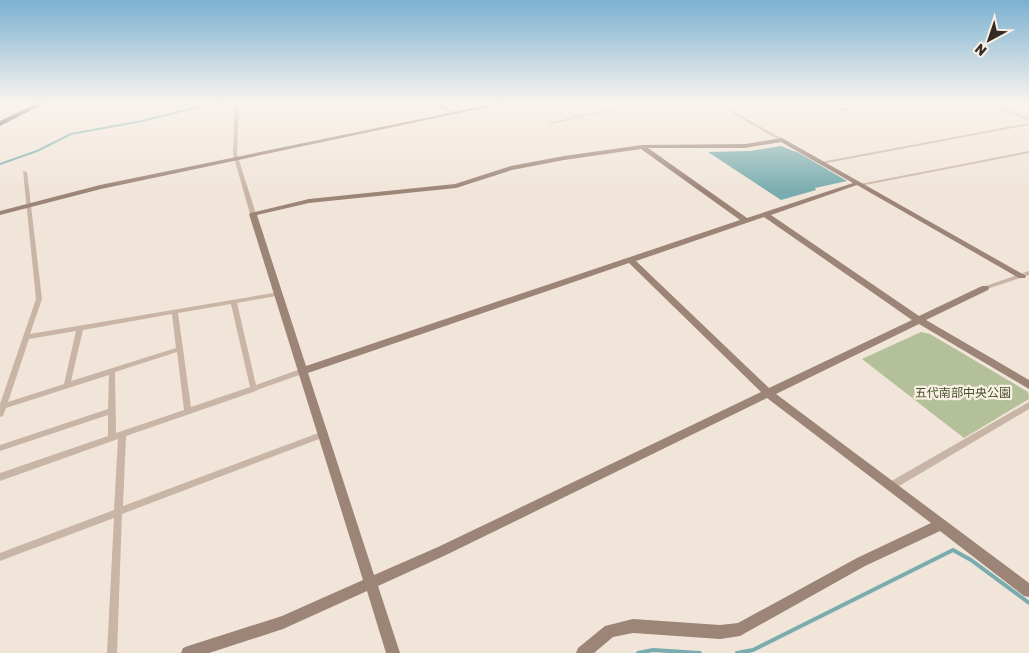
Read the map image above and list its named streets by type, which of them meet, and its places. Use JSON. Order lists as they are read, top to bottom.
{
  "parks": ["五代南部中央公園"],
  "north": "bottom left"
}
